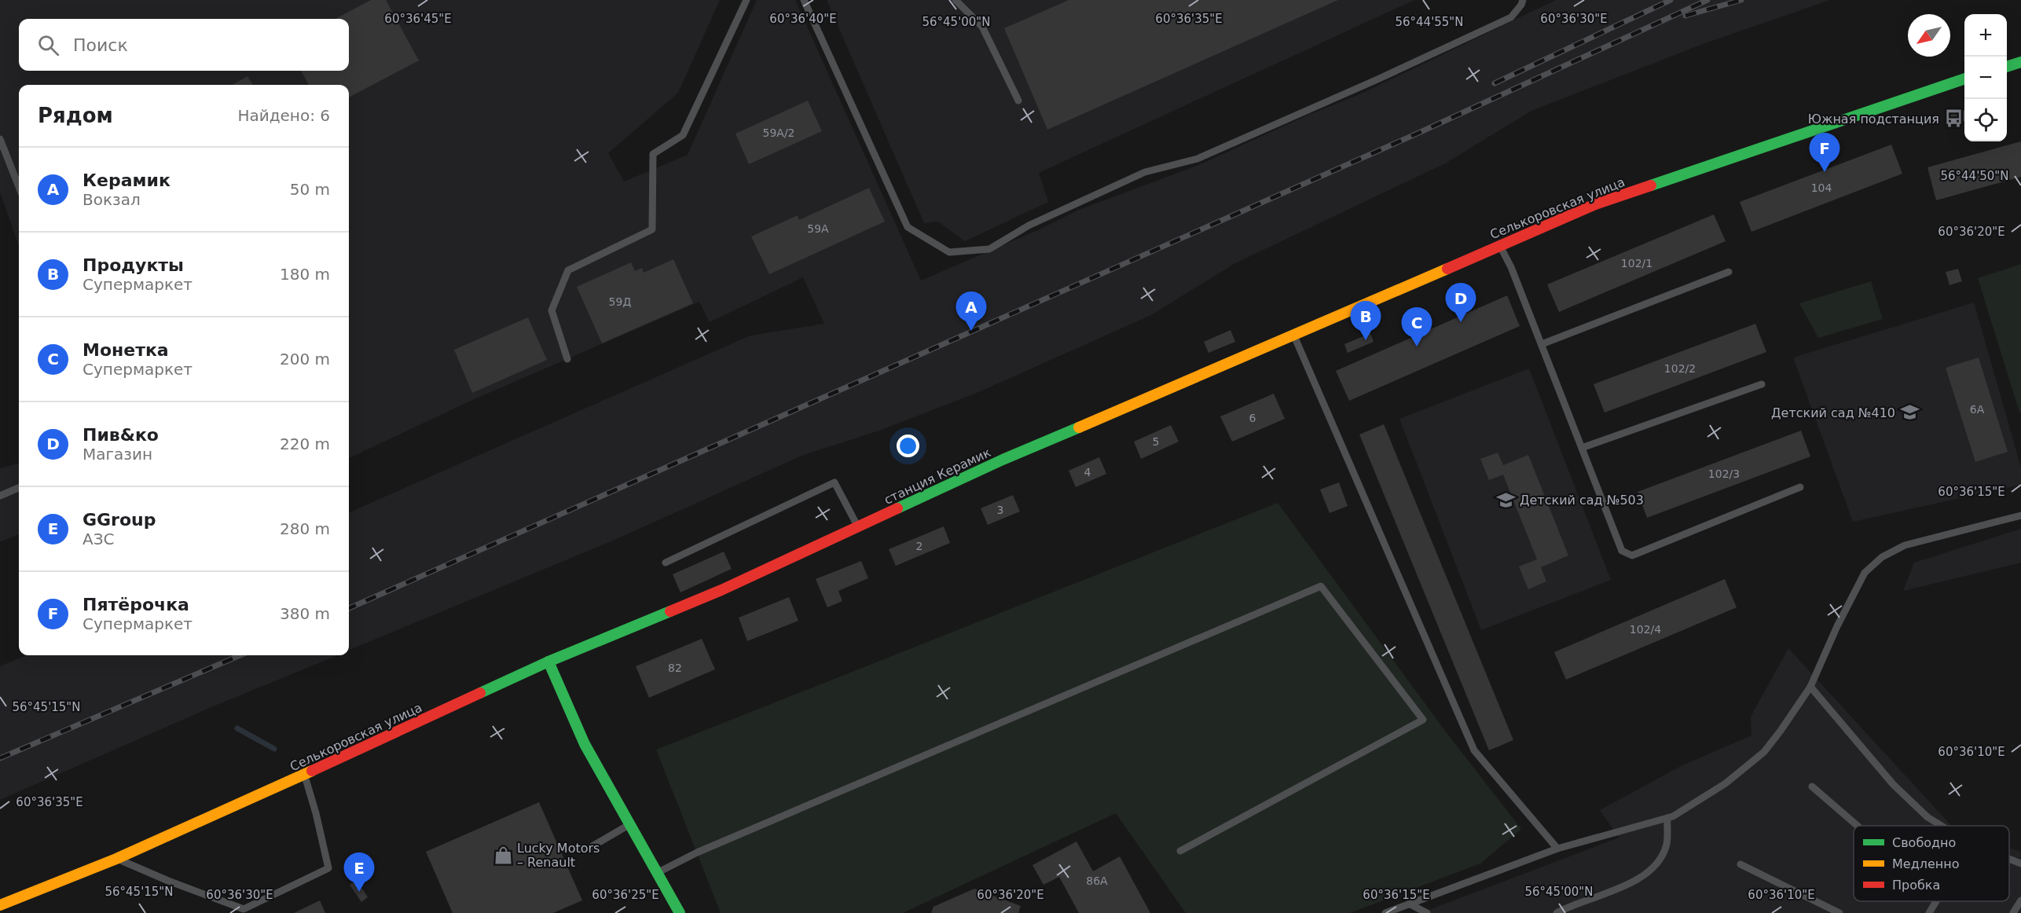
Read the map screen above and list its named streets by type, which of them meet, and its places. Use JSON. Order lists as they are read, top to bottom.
{
  "streets": {
    "main road": ["Селькоровская улица", "станция Керамик"]
  },
  "crossings": [
    ["Селькоровская улица", "станция Керамик"]
  ],
  "places": {
    "bus stop": ["Южная подстанция"],
    "school or university": ["Детский сад №410", "Детский сад №503"],
    "shop": ["Lucky Motors – Renault"]
  },
  "house_numbers": [
    "59А/2",
    "104",
    "59А",
    "102/1",
    "59Д",
    "102/2",
    "6А",
    "6",
    "5",
    "4",
    "102/3",
    "3",
    "2",
    "102/4",
    "82",
    "86А"
  ],
  "legend": ["Свободно", "Медленно", "Пробка"],
  "north": "bottom left",
  "page": {
    "map_buttons": ["+", "−"],
    "search": "Поиск",
    "heading": ["Рядом", "Найдено: 6"],
    "pins": [
      "F",
      "D",
      "A",
      "B",
      "C",
      "E"
    ],
    "list": [
      {
        "mark": "A",
        "name": "Керамик",
        "note": "Вокзал",
        "value": "50 m"
      },
      {
        "mark": "B",
        "name": "Продукты",
        "note": "Супермаркет",
        "value": "180 m"
      },
      {
        "mark": "C",
        "name": "Монетка",
        "note": "Супермаркет",
        "value": "200 m"
      },
      {
        "mark": "D",
        "name": "Пив&ко",
        "note": "Магазин",
        "value": "220 m"
      },
      {
        "mark": "E",
        "name": "GGroup",
        "note": "АЗС",
        "value": "280 m"
      },
      {
        "mark": "F",
        "name": "Пятёрочка",
        "note": "Супермаркет",
        "value": "380 m"
      }
    ]
  },
  "coordinates": [
    "60°36'45\"E",
    "60°36'40\"E",
    "60°36'35\"E",
    "60°36'30\"E",
    "56°45'00\"N",
    "56°44'55\"N",
    "56°44'50\"N",
    "60°36'20\"E",
    "60°36'15\"E",
    "56°45'15\"N",
    "60°36'10\"E",
    "60°36'25\"E"
  ]
}
